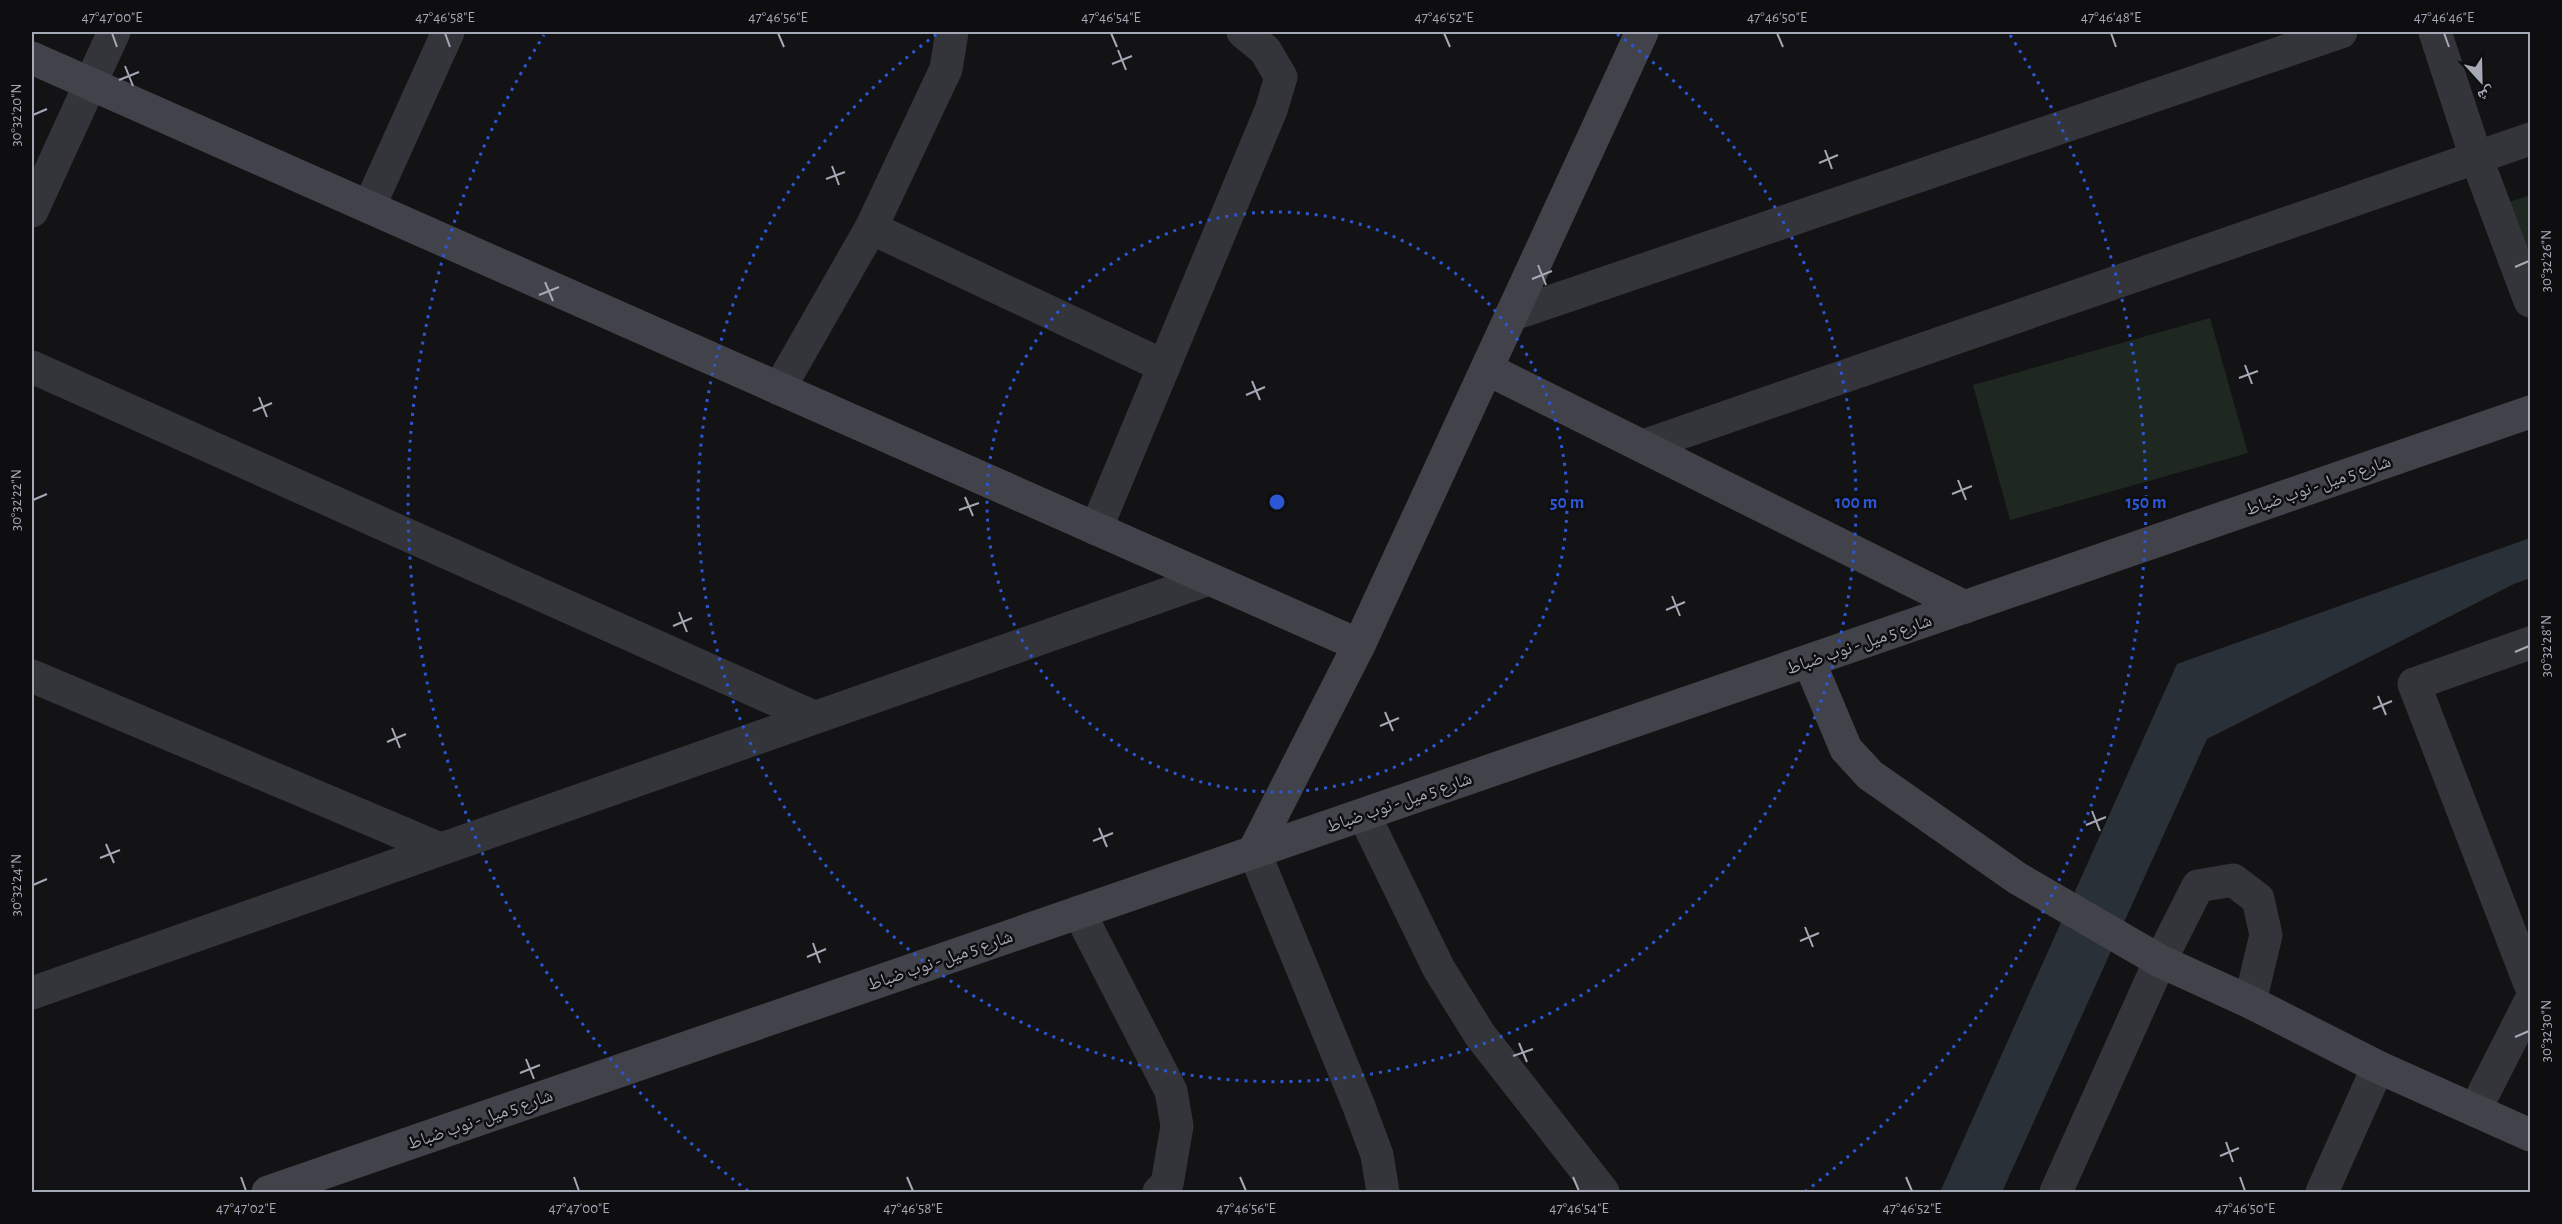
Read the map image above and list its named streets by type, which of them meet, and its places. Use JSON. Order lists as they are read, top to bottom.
{
  "streets": {
    "street": ["شارع 5 ميل - نوب ضباط"]
  },
  "north": "bottom",
  "coordinates": [
    "47°47'00\"E",
    "47°46'58\"E",
    "47°46'56\"E",
    "47°46'54\"E",
    "47°46'52\"E",
    "47°46'50\"E",
    "47°46'48\"E",
    "47°46'46\"E",
    "30°32'20\"N",
    "30°32'26\"N",
    "30°32'22\"N",
    "30°32'28\"N",
    "30°32'24\"N",
    "30°32'30\"N",
    "47°47'02\"E"
  ],
  "rings": ["50 m", "100 m", "150 m"]
}
